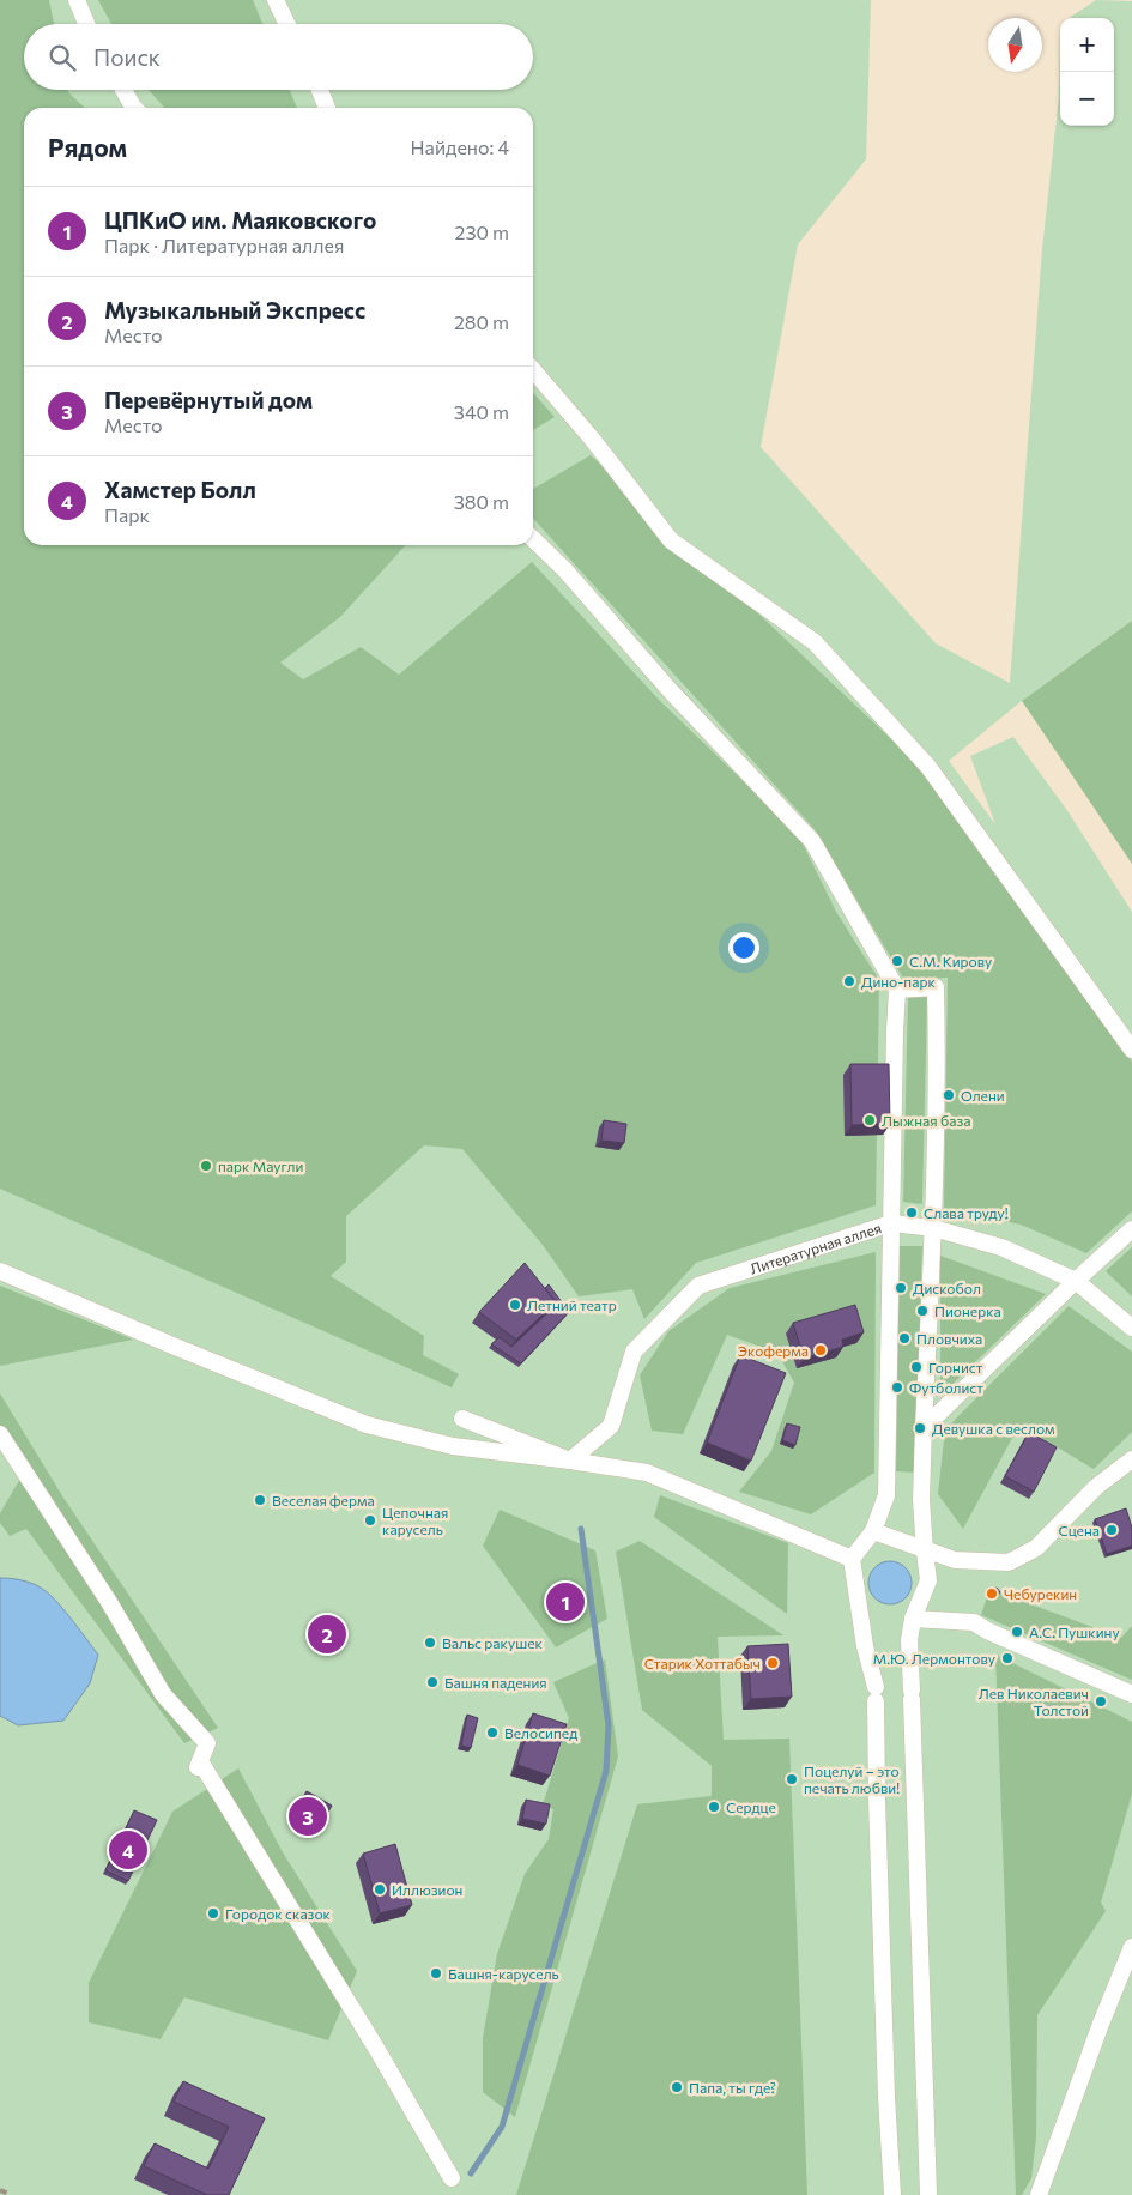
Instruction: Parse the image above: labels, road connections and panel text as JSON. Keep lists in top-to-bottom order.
{
  "streets": {
    "street": ["Литературная аллея"]
  },
  "places": [
    "С.М. Кирову",
    "Дино-парк",
    "Олени",
    "Лыжная база",
    "парк Маугли",
    "Слава труду!",
    "Дискобол",
    "Летний театр",
    "Пионерка",
    "Пловчиха",
    "Экоферма",
    "Горнист",
    "Футболист",
    "Девушка с веслом",
    "Веселая ферма",
    "Цепочная карусель",
    "Сцена",
    "Чебурекин",
    "А.С. Пушкину",
    "Вальс ракушек",
    "М.Ю. Лермонтову",
    "Старик Хоттабыч",
    "Башня падения",
    "Лев Николаевич Толстой",
    "Велосипед",
    "Поцелуй – это печать любви!",
    "Сердце",
    "Иллюзион",
    "Городок сказок",
    "Башня-карусель",
    "Папа, ты где?"
  ],
  "north": "bottom",
  "page": {
    "map_buttons": ["+", "−"],
    "search": "Поиск",
    "heading": ["Рядом", "Найдено: 4"],
    "list": [
      {
        "mark": "1",
        "name": "ЦПКиО им. Маяковского",
        "note": "Парк · Литературная аллея",
        "value": "230 m"
      },
      {
        "mark": "2",
        "name": "Музыкальный Экспресс",
        "note": "Место",
        "value": "280 m"
      },
      {
        "mark": "3",
        "name": "Перевёрнутый дом",
        "note": "Место",
        "value": "340 m"
      },
      {
        "mark": "4",
        "name": "Хамстер Болл",
        "note": "Парк",
        "value": "380 m"
      }
    ],
    "pins": [
      "1",
      "2",
      "3",
      "4"
    ]
  }
}
